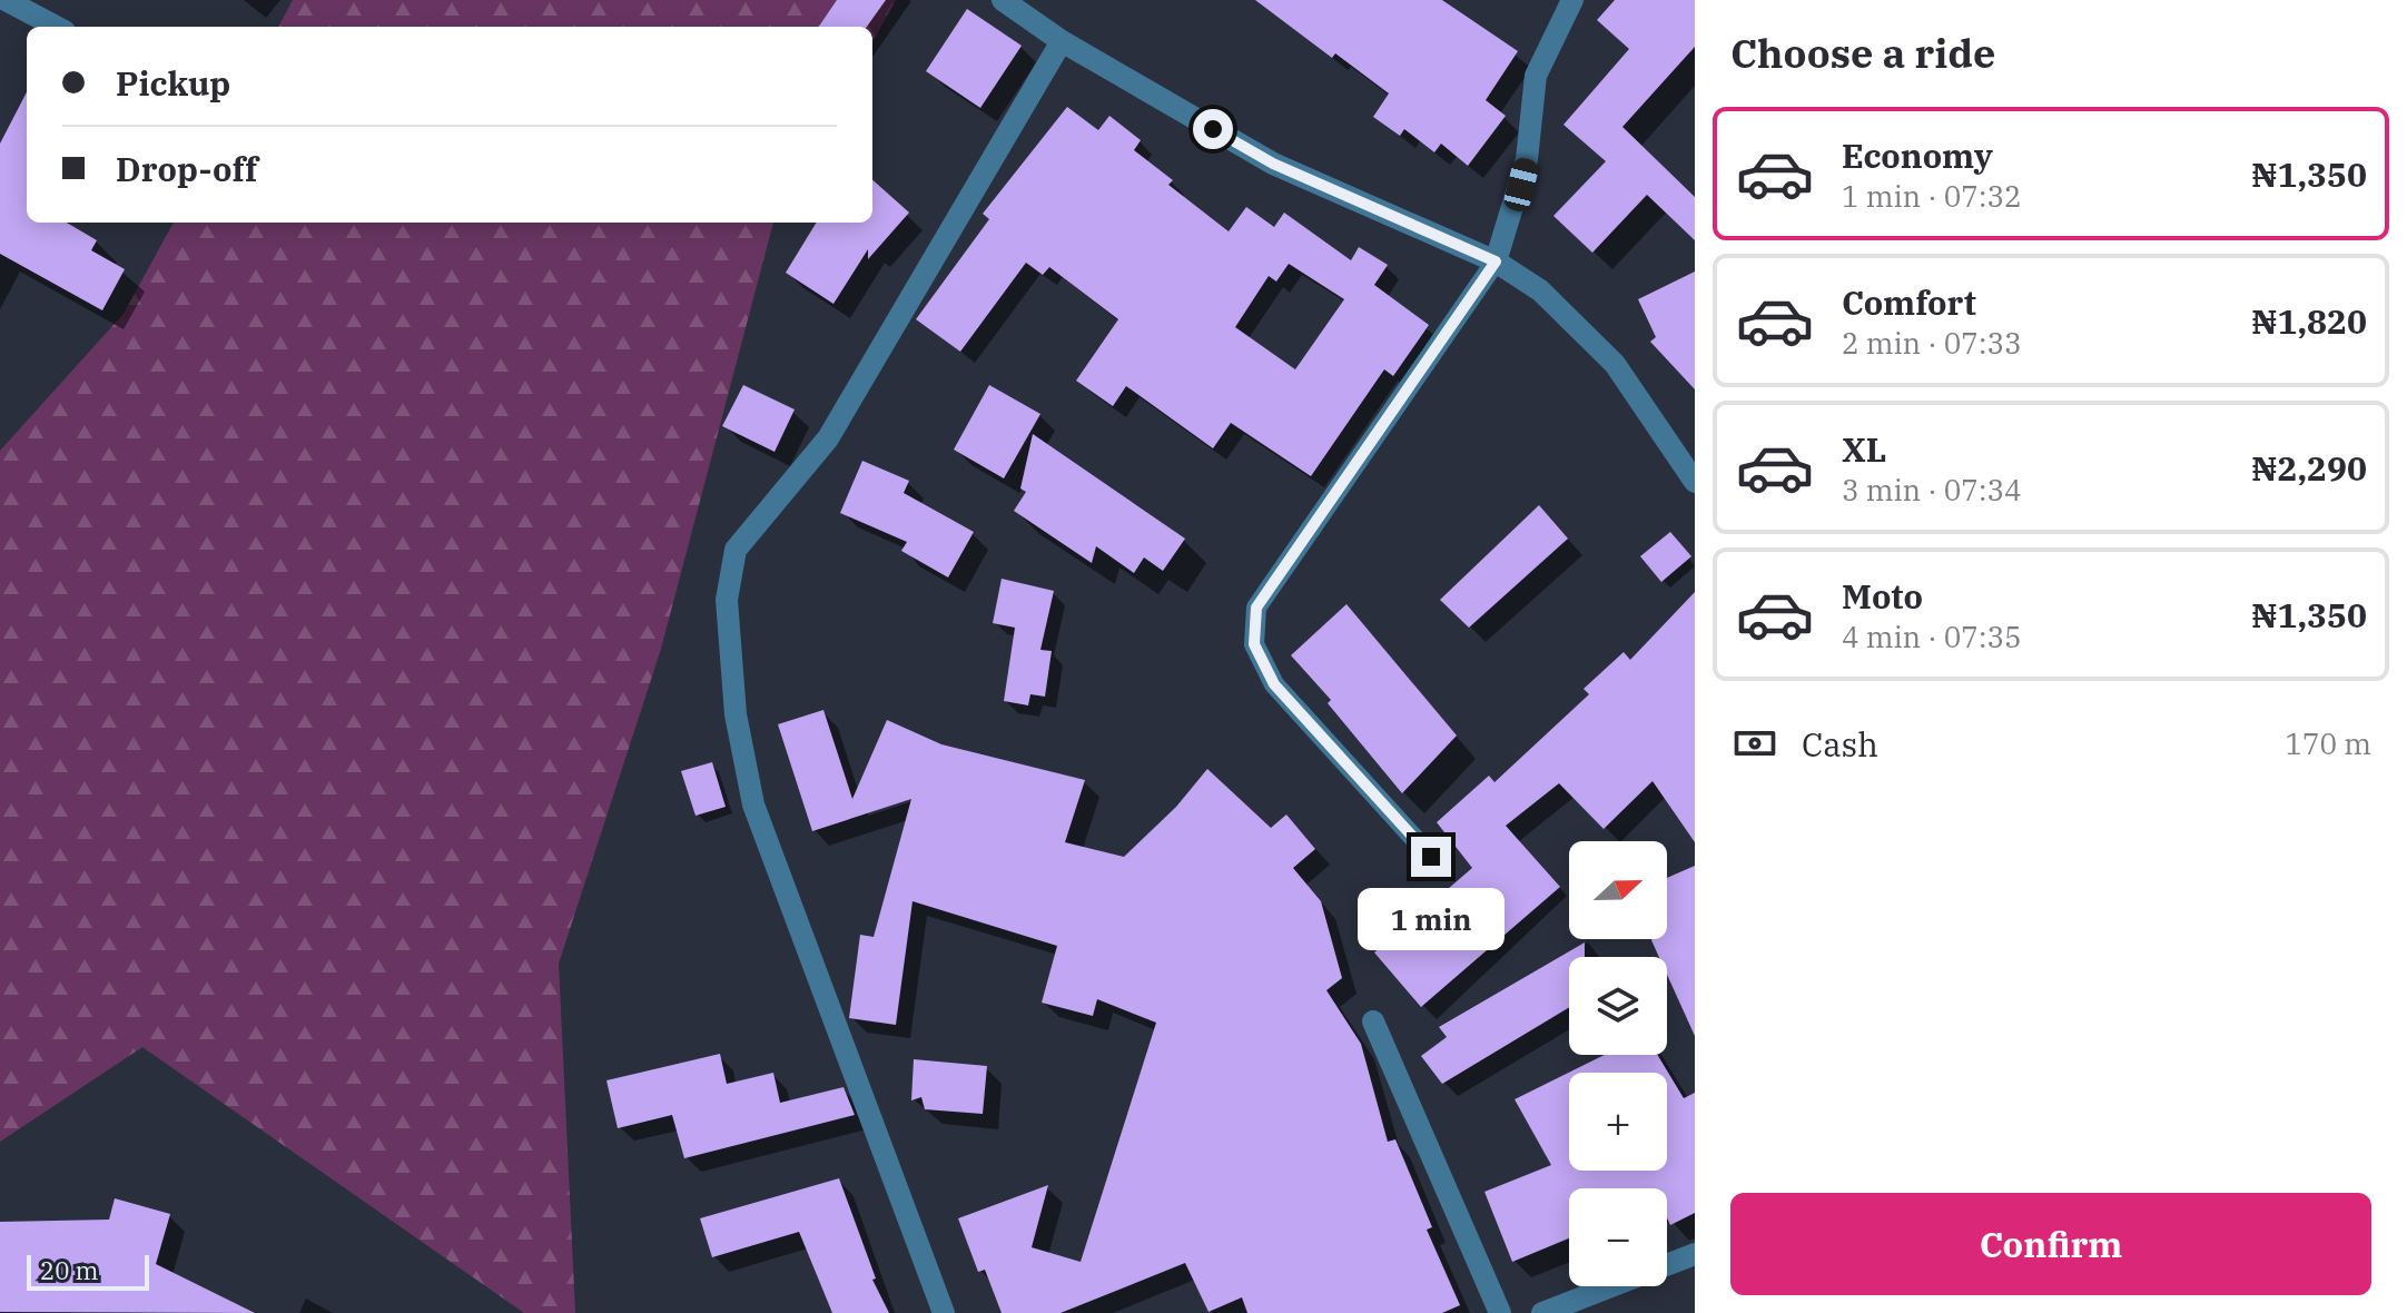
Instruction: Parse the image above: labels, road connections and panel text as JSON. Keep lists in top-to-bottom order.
{
  "scale_bar": "20 m",
  "north": "right",
  "page": {
    "heading": "Choose a ride",
    "banner": ["Pickup", "Drop-off"],
    "list": [
      {
        "name": "Economy",
        "note": "1 min · 07:32",
        "value": "₦1,350"
      },
      {
        "name": "Comfort",
        "note": "2 min · 07:33",
        "value": "₦1,820"
      },
      {
        "name": "XL",
        "note": "3 min · 07:34",
        "value": "₦2,290"
      },
      {
        "name": "Moto",
        "note": "4 min · 07:35",
        "value": "₦1,350"
      }
    ],
    "pay": ["Cash", "170 m"],
    "map_buttons": ["+", "−"],
    "bubble": "1 min",
    "buttons": "Confirm",
    "scale": "20 m"
  }
}
